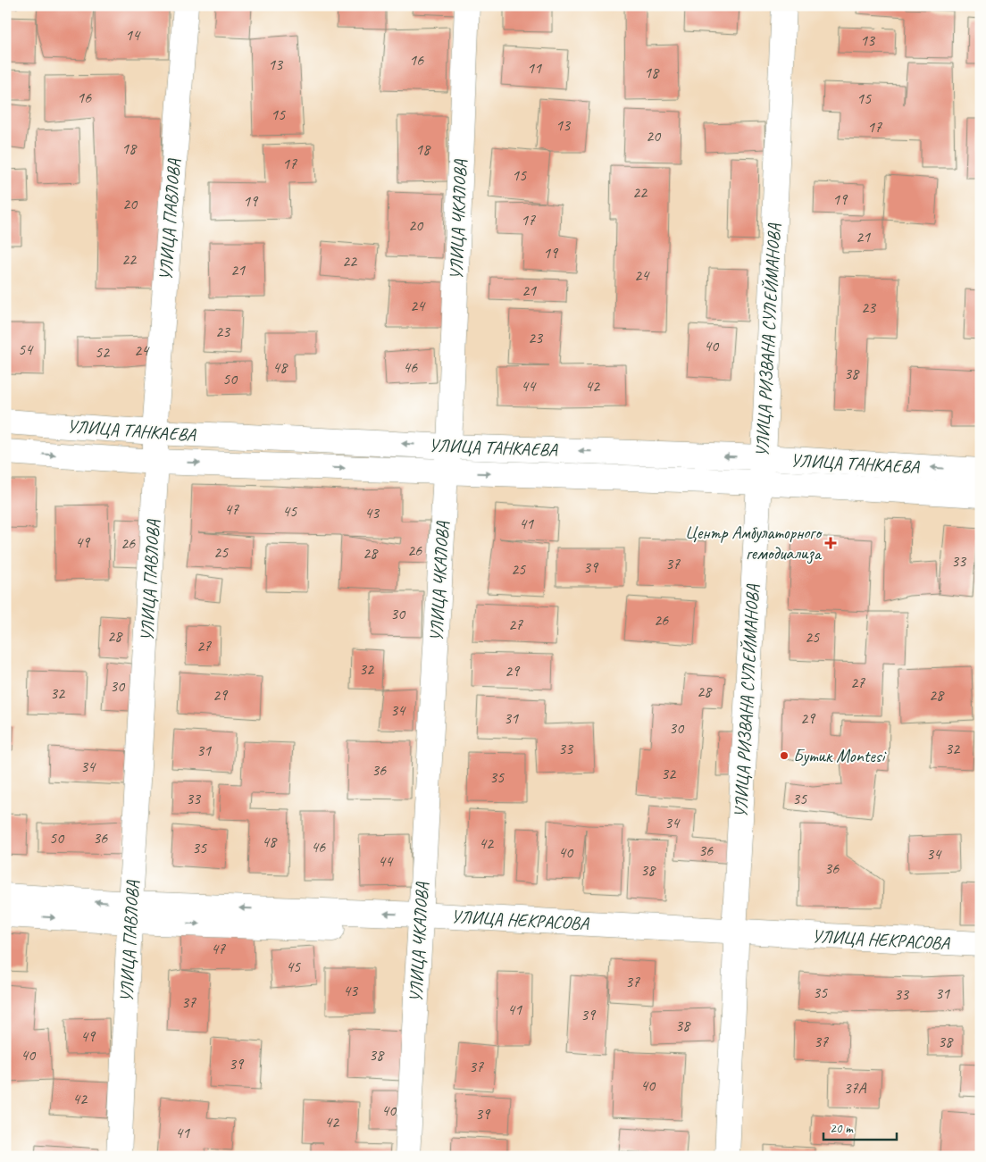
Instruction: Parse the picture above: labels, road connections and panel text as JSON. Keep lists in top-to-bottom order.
{
  "streets": {
    "street": [
      "УЛИЦА ПАВЛОВА",
      "УЛИЦА ЧКАЛОВА",
      "УЛИЦА РИЗВАНА СУЛЕЙМАНОВА",
      "УЛИЦА ТАНКАЕВА",
      "УЛИЦА НЕКРАСОВА"
    ]
  },
  "crossings": [
    ["УЛИЦА ПАВЛОВА", "УЛИЦА ТАНКАЕВА"],
    ["УЛИЦА ПАВЛОВА", "УЛИЦА НЕКРАСОВА"],
    ["УЛИЦА ЧКАЛОВА", "УЛИЦА ТАНКАЕВА"],
    ["УЛИЦА ЧКАЛОВА", "УЛИЦА НЕКРАСОВА"],
    ["УЛИЦА РИЗВАНА СУЛЕЙМАНОВА", "УЛИЦА ТАНКАЕВА"],
    ["УЛИЦА РИЗВАНА СУЛЕЙМАНОВА", "УЛИЦА НЕКРАСОВА"]
  ],
  "places": {
    "health": ["Центр Амбулаторного гемодиализа"],
    "other": ["Бутик Montesi"]
  },
  "house_numbers": [
    "14",
    "13",
    "16",
    "13",
    "11",
    "18",
    "16",
    "15",
    "15",
    "13",
    "17",
    "20",
    "18",
    "18",
    "17",
    "15",
    "22",
    "19",
    "19",
    "20",
    "17",
    "20",
    "21",
    "19",
    "22",
    "22",
    "21",
    "24",
    "21",
    "24",
    "23",
    "23",
    "23",
    "40",
    "54",
    "24",
    "52",
    "48",
    "46",
    "38",
    "50",
    "44",
    "42",
    "47",
    "45",
    "43",
    "41",
    "49",
    "26",
    "26",
    "25",
    "28",
    "33",
    "37",
    "39",
    "25",
    "30",
    "26",
    "27",
    "28",
    "25",
    "27",
    "32",
    "29",
    "27",
    "30",
    "28",
    "32",
    "29",
    "28",
    "34",
    "31",
    "29",
    "30",
    "33",
    "32",
    "31",
    "34",
    "36",
    "32",
    "35",
    "33",
    "35",
    "34",
    "50",
    "36",
    "48",
    "42",
    "46",
    "35",
    "36",
    "40",
    "34",
    "44",
    "36",
    "38",
    "47",
    "45",
    "37",
    "43",
    "35",
    "31",
    "33",
    "37",
    "41",
    "39",
    "38",
    "49",
    "37",
    "38",
    "40",
    "38",
    "39",
    "37",
    "40",
    "37А",
    "42",
    "40",
    "39",
    "42",
    "41"
  ],
  "scale_bar": "20 m"
}
